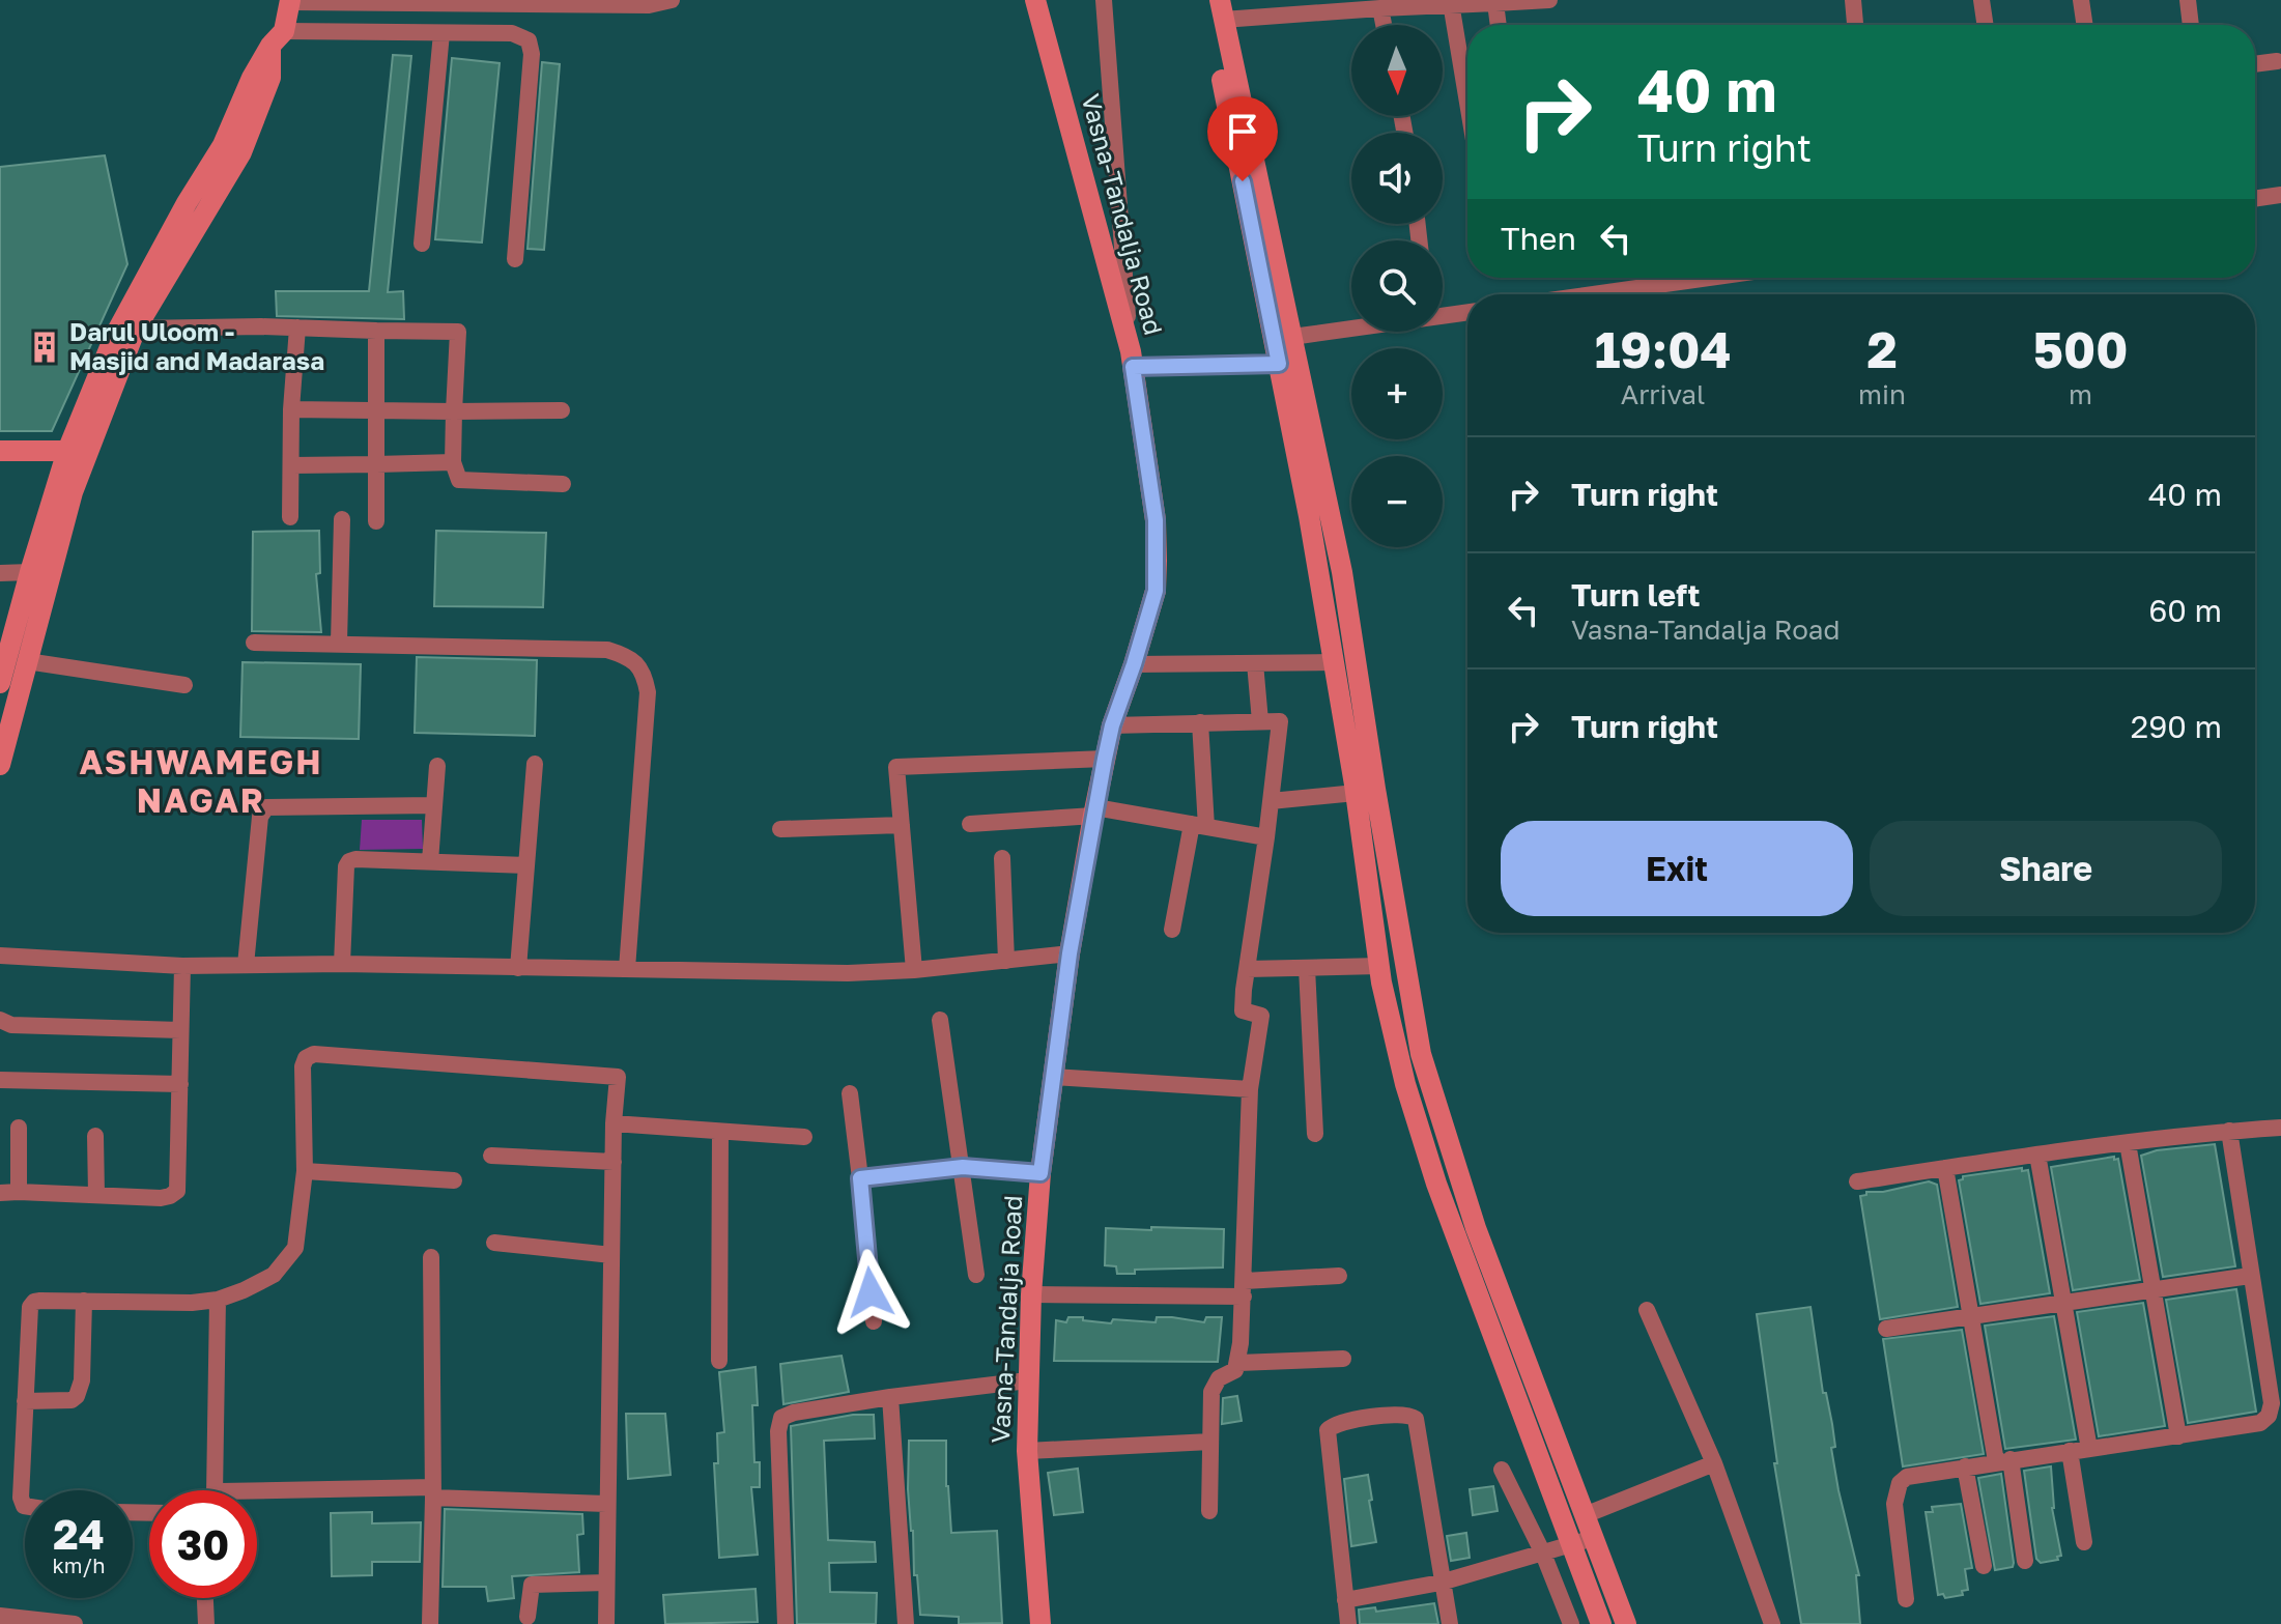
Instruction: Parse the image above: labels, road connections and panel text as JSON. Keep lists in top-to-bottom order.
{
  "streets": {
    "street": ["Vasna-Tandalja Road"]
  },
  "districts": ["ASHWAMEGH NAGAR"],
  "places": {
    "building": ["Darul Uloom - Masjid and Madarasa"]
  },
  "north": "bottom",
  "page": {
    "map_buttons": ["+", "−"],
    "turn": ["40 m", "Turn right"],
    "then": "Then",
    "eta": [
      "19:04",
      "Arrival",
      "2",
      "min",
      "500",
      "m"
    ],
    "list": [
      {
        "name": "Turn right",
        "value": "40 m"
      },
      {
        "name": "Turn left",
        "note": "Vasna-Tandalja Road",
        "value": "60 m"
      },
      {
        "name": "Turn right",
        "value": "290 m"
      }
    ],
    "buttons": ["Exit", "Share"],
    "speed": "24 km/h",
    "limit": "30"
  }
}
